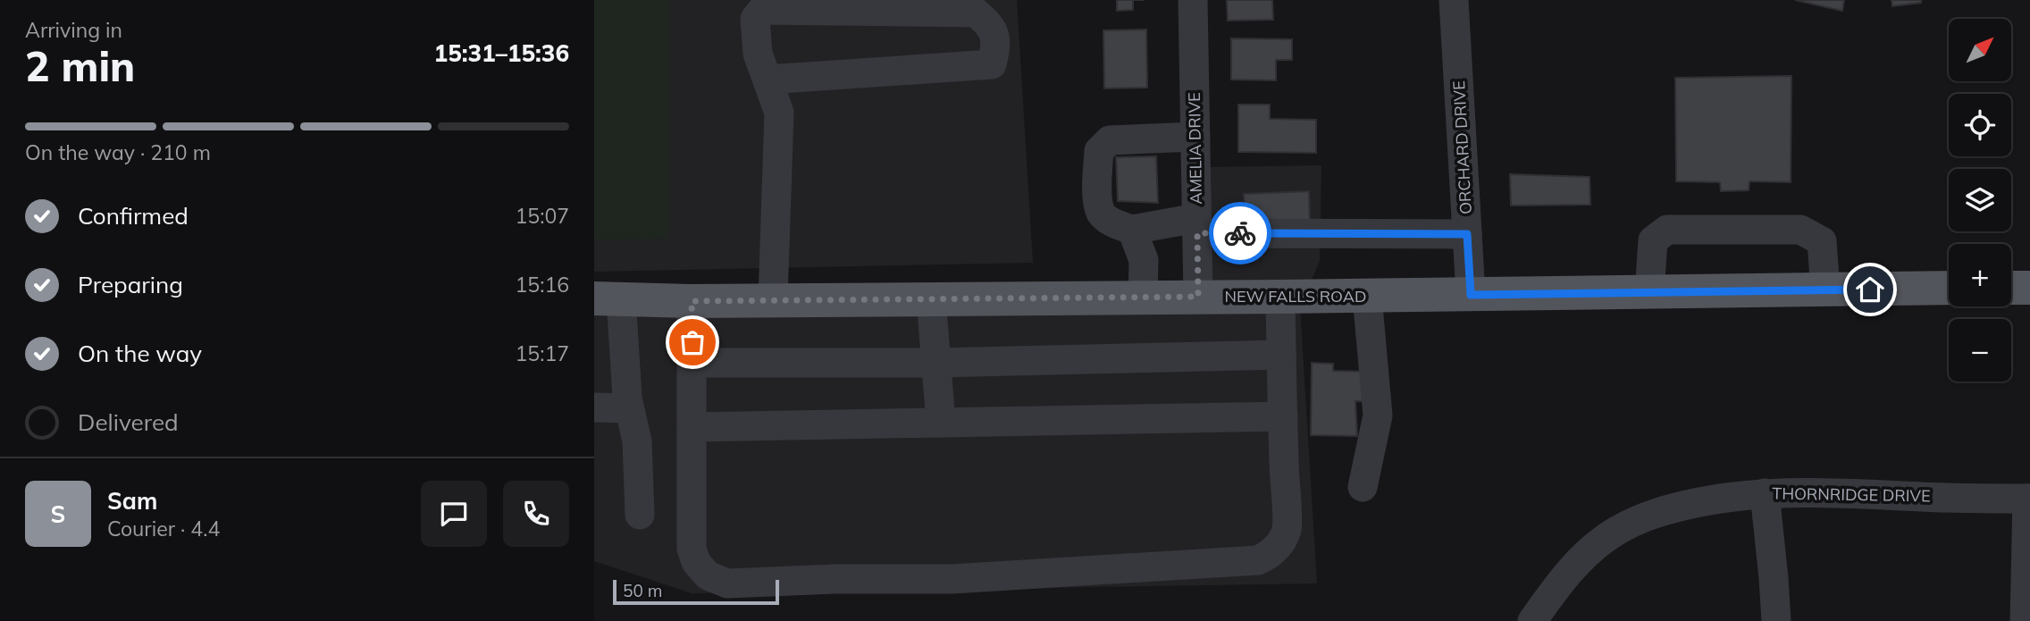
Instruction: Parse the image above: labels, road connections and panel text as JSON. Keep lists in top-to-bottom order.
{
  "streets": {
    "main road": ["NEW FALLS ROAD"],
    "street": ["ORCHARD DRIVE", "AMELIA DRIVE", "THORNRIDGE DRIVE"]
  },
  "crossings": [
    ["ORCHARD DRIVE", "NEW FALLS ROAD"],
    ["AMELIA DRIVE", "NEW FALLS ROAD"]
  ],
  "scale_bar": "50 m",
  "north": "top right",
  "page": {
    "heading": ["2 min", "Arriving in", "15:31–15:36"],
    "panel": ["Sam", "Courier · 4.4"],
    "map_buttons": ["+", "−"],
    "bar": "On the way · 210 m",
    "list": [
      ["Confirmed", "15:07"],
      ["Preparing", "15:16"],
      ["On the way", "15:17"],
      "Delivered"
    ],
    "round": "S",
    "scale": "50 m"
  }
}
